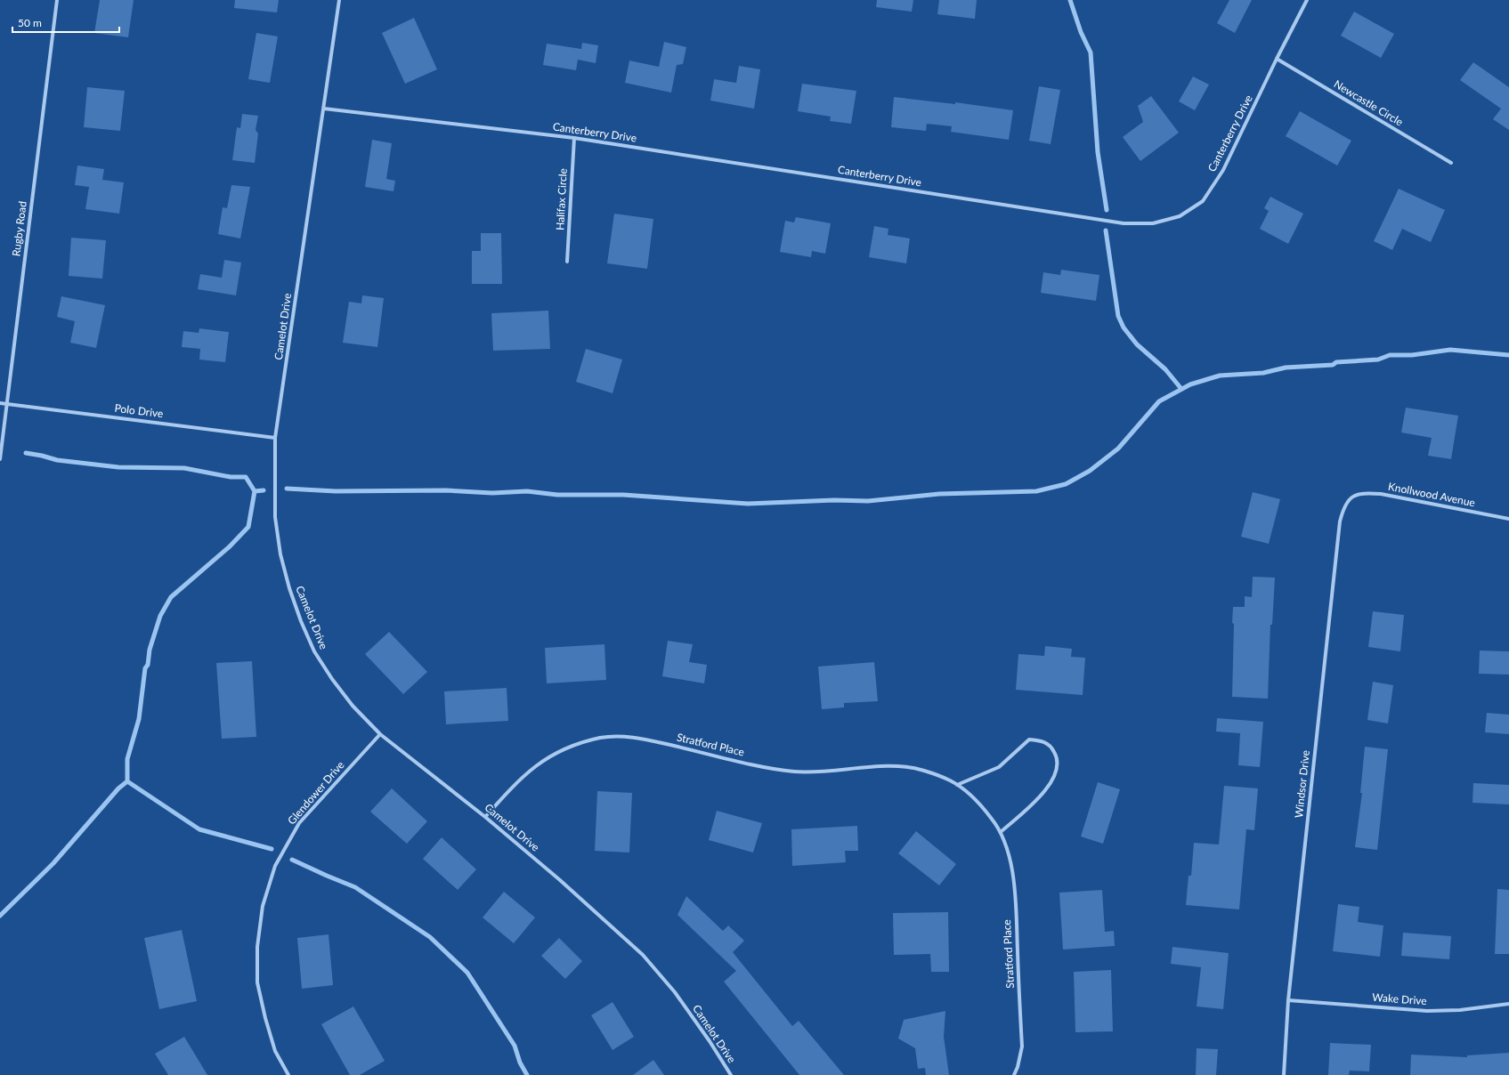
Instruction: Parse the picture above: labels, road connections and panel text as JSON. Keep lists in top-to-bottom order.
{
  "streets": {
    "street": [
      "Newcastle Circle",
      "Canterberry Drive",
      "Halifax Circle",
      "Rugby Road",
      "Camelot Drive",
      "Polo Drive",
      "Knollwood Avenue",
      "Stratford Place",
      "Windsor Drive",
      "Glendower Drive",
      "Wake Drive"
    ]
  },
  "crossings": [
    ["Newcastle Circle", "Canterberry Drive"],
    ["Canterberry Drive", "Halifax Circle"],
    ["Canterberry Drive", "Camelot Drive"],
    ["Rugby Road", "Polo Drive"],
    ["Camelot Drive", "Polo Drive"],
    ["Camelot Drive", "Stratford Place"],
    ["Camelot Drive", "Glendower Drive"],
    ["Knollwood Avenue", "Windsor Drive"],
    ["Windsor Drive", "Wake Drive"]
  ],
  "scale_bar": "50 m"
}
